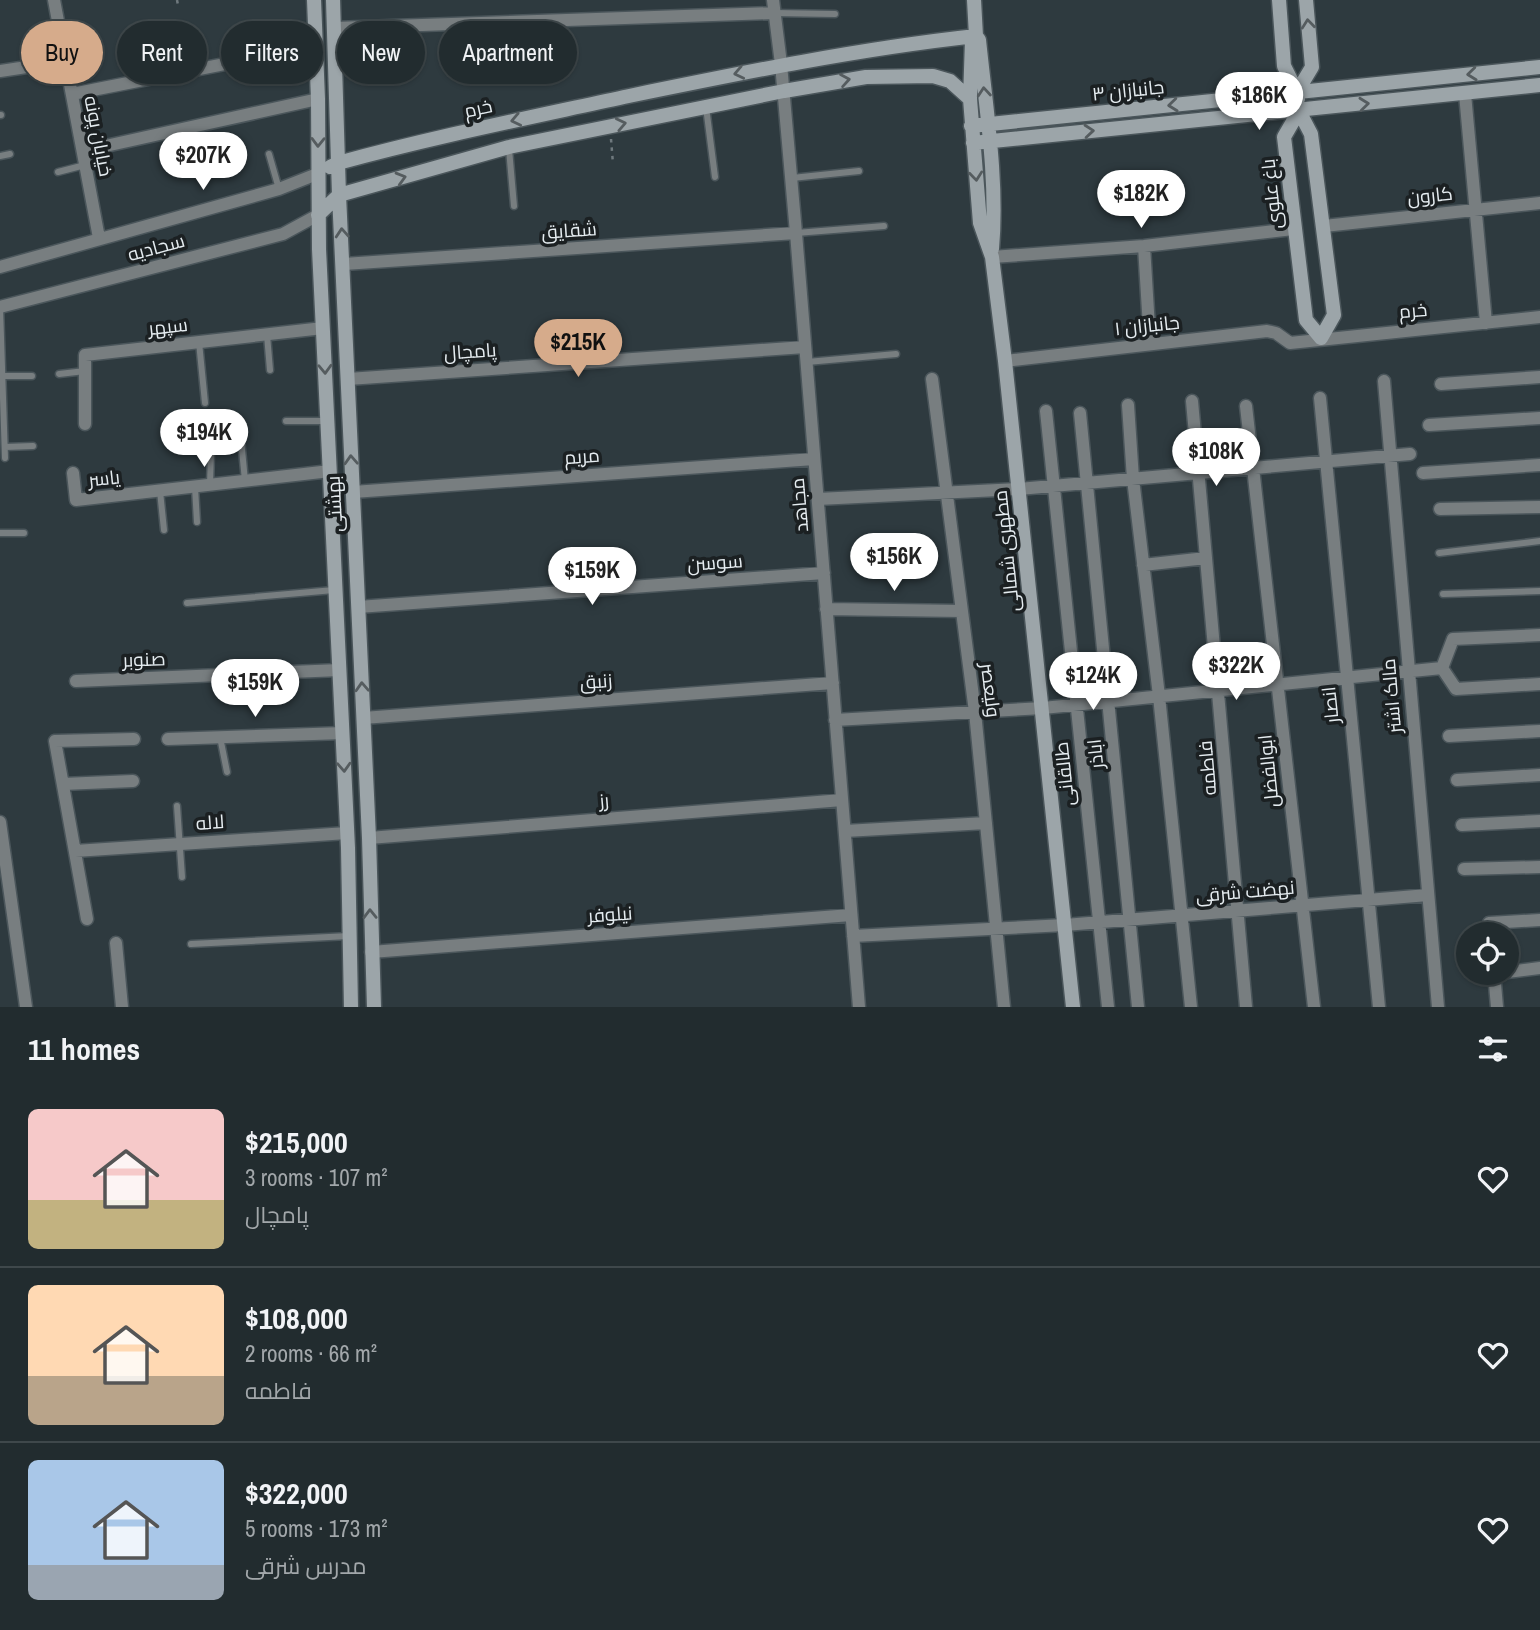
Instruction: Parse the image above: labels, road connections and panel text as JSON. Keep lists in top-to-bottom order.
{
  "streets": {
    "street": [
      "جانبازان ۳",
      "خرم",
      "خیابان پونه",
      "باغ علوی",
      "کارون",
      "شقایق",
      "سجادیه",
      "جانبازان ۱",
      "سپهر",
      "پامچال",
      "مریم",
      "یاسر",
      "بهشتی",
      "مجاهد",
      "مطهری شمالی",
      "سوسن",
      "صنوبر",
      "زنبق",
      "ولیعصر",
      "مالک اشتر",
      "انصار",
      "اباذر",
      "فاطمه",
      "ابوالفضل",
      "طالقانی",
      "رز",
      "لاله",
      "نهضت شرقی",
      "نیلوفر"
    ]
  },
  "crossings": [
    ["جانبازان ۳", "باغ علوی"],
    ["جانبازان ۳", "مطهری شمالی"],
    ["خرم", "خیابان پونه"],
    ["خرم", "باغ علوی"],
    ["خرم", "جانبازان ۱"],
    ["خرم", "بهشتی"],
    ["خرم", "مجاهد"],
    ["خرم", "مطهری شمالی"],
    ["شقایق", "بهشتی"],
    ["شقایق", "مجاهد"],
    ["سجادیه", "بهشتی"],
    ["جانبازان ۱", "مطهری شمالی"],
    ["سپهر", "بهشتی"],
    ["پامچال", "بهشتی"],
    ["پامچال", "مجاهد"],
    ["مریم", "بهشتی"],
    ["مریم", "مجاهد"],
    ["یاسر", "بهشتی"],
    ["بهشتی", "سوسن"],
    ["بهشتی", "صنوبر"],
    ["بهشتی", "زنبق"],
    ["بهشتی", "رز"],
    ["بهشتی", "لاله"],
    ["بهشتی", "نیلوفر"],
    ["مجاهد", "سوسن"],
    ["مجاهد", "زنبق"],
    ["مجاهد", "رز"],
    ["مجاهد", "نهضت شرقی"],
    ["مجاهد", "نیلوفر"],
    ["مطهری شمالی", "نهضت شرقی"],
    ["ولیعصر", "نهضت شرقی"],
    ["مالک اشتر", "نهضت شرقی"],
    ["انصار", "نهضت شرقی"],
    ["اباذر", "نهضت شرقی"],
    ["فاطمه", "نهضت شرقی"],
    ["ابوالفضل", "نهضت شرقی"],
    ["طالقانی", "نهضت شرقی"]
  ],
  "page": {
    "chip": [
      "Buy",
      "Rent",
      "Filters",
      "New",
      "Apartment"
    ],
    "price": [
      "$186K",
      "$207K",
      "$182K",
      "$215K",
      "$194K",
      "$108K",
      "$156K",
      "$159K",
      "$322K",
      "$124K",
      "$159K"
    ],
    "heading": "11 homes",
    "list": [
      {
        "name": "$215,000",
        "note": "3 rooms · 107 m² · پامچال"
      },
      {
        "name": "$108,000",
        "note": "2 rooms · 66 m² · فاطمه"
      },
      {
        "name": "$322,000",
        "note": "5 rooms · 173 m² · مدرس شرقی"
      }
    ]
  }
}
